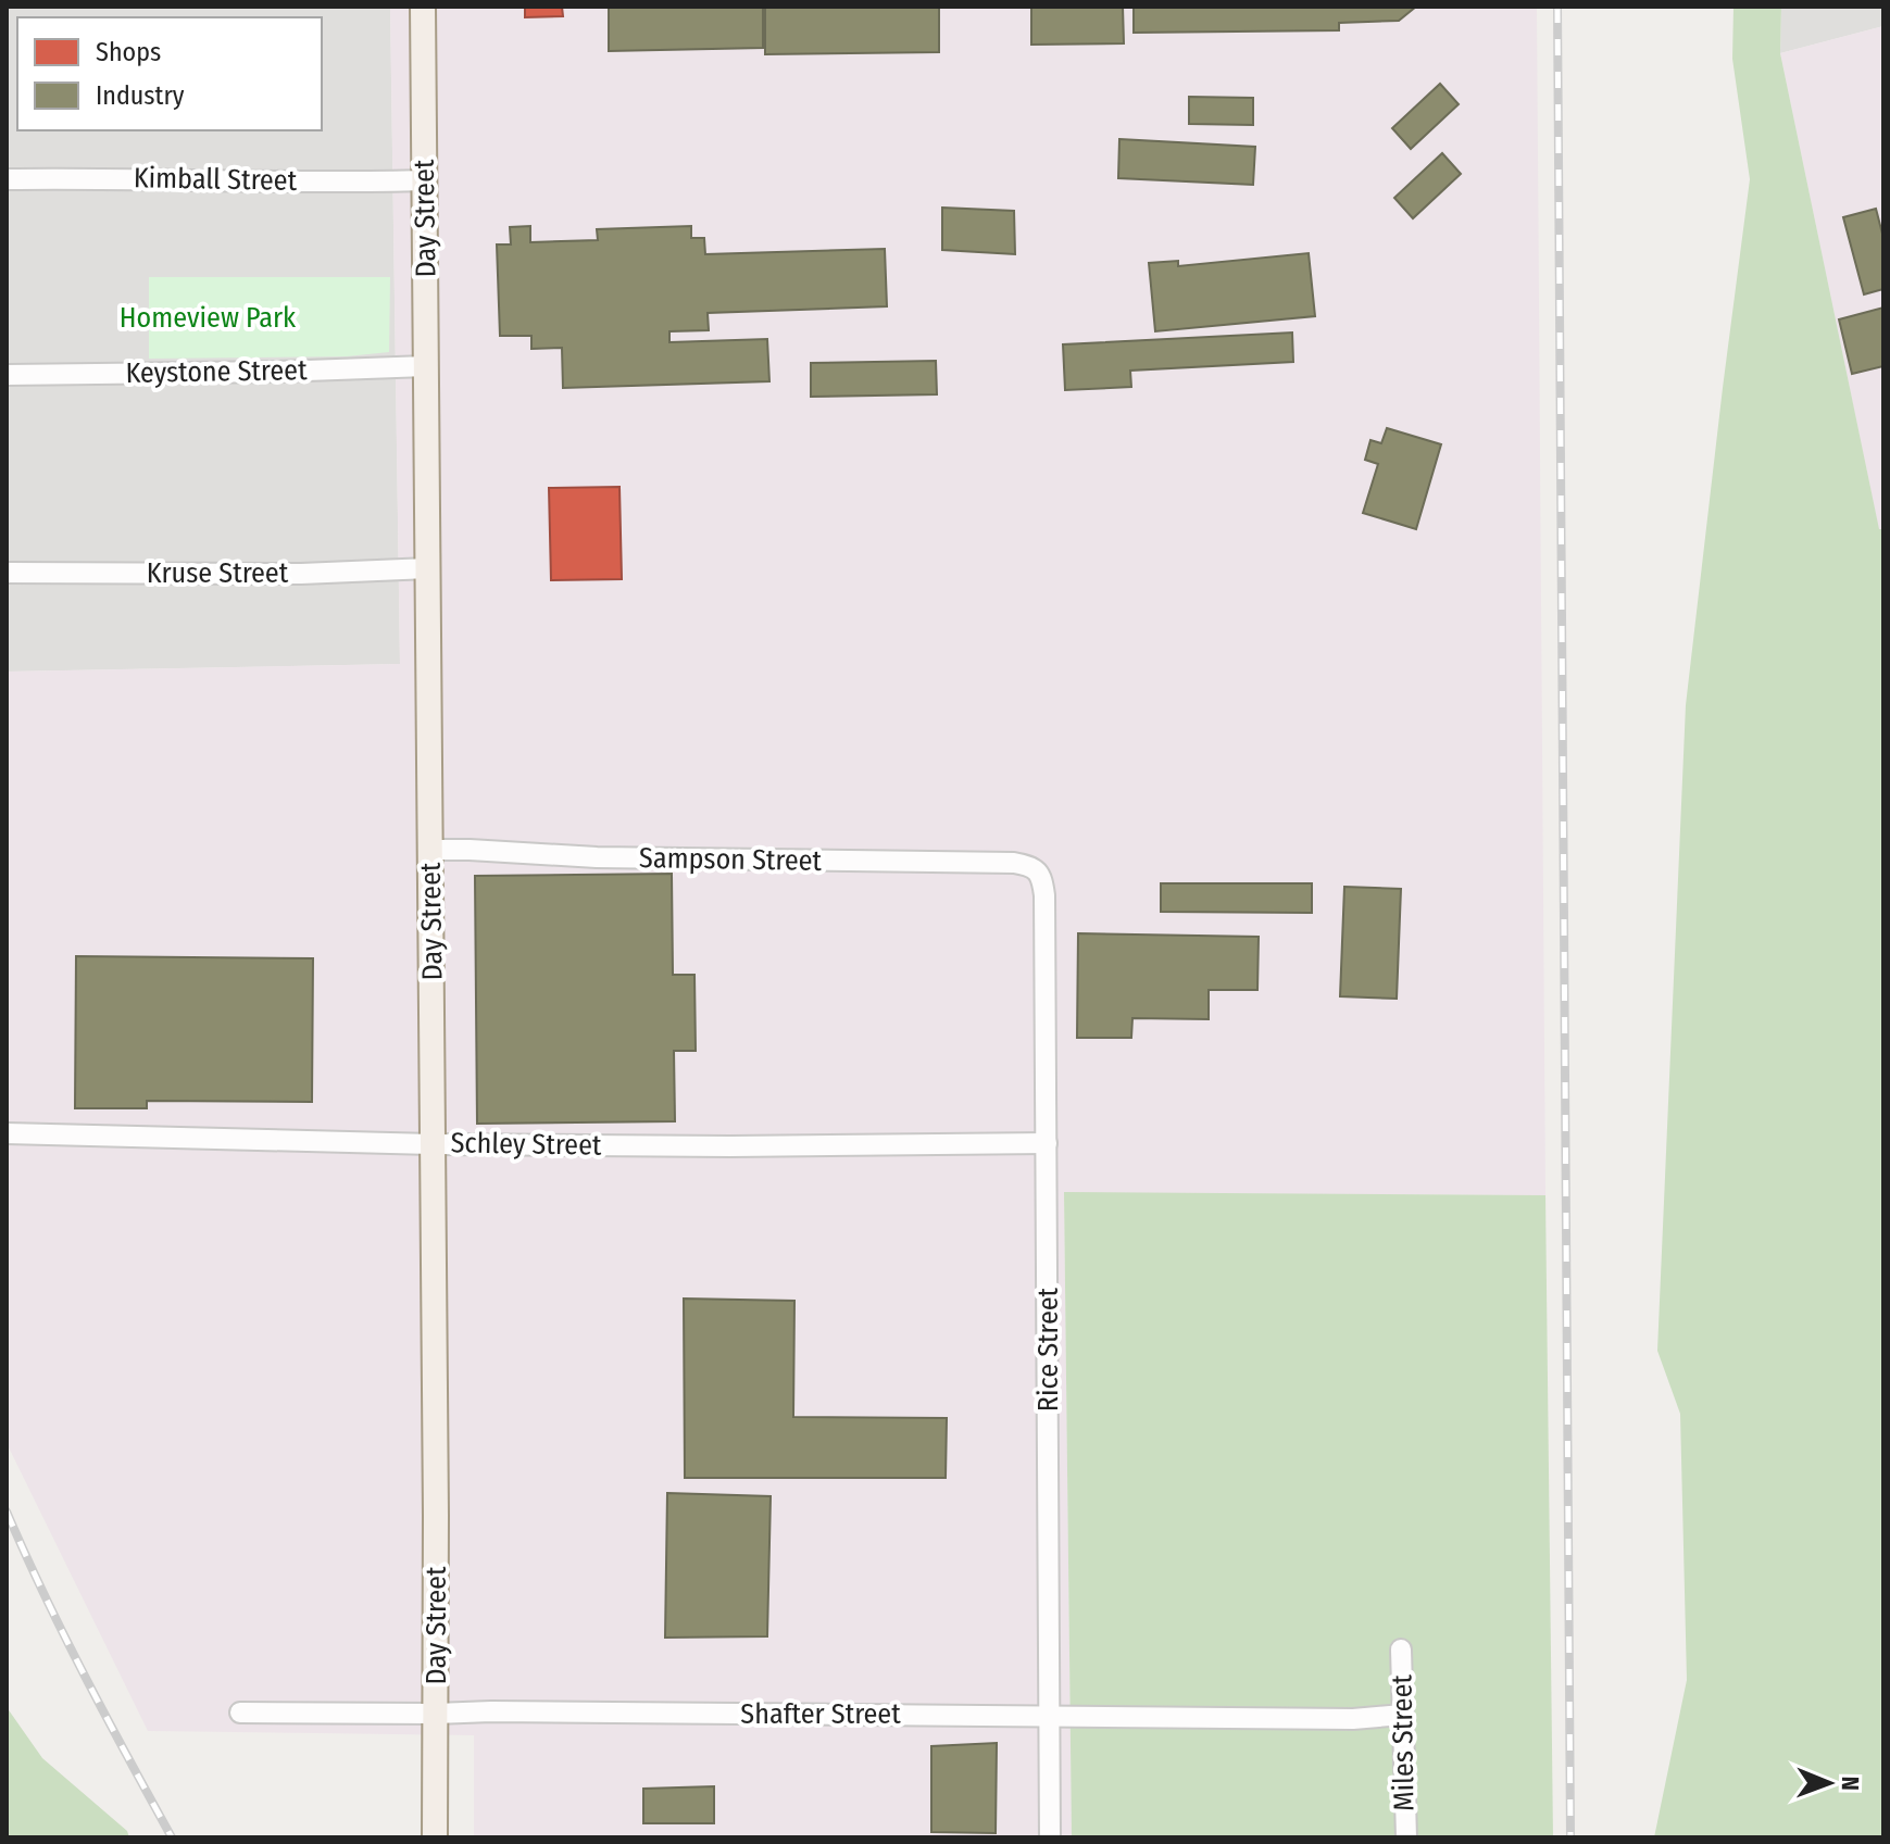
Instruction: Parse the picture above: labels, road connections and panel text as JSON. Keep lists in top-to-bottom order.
{
  "streets": {
    "main road": ["Day Street"],
    "street": [
      "Kimball Street",
      "Keystone Street",
      "Kruse Street",
      "Sampson Street",
      "Schley Street",
      "Rice Street",
      "Shafter Street",
      "Miles Street"
    ]
  },
  "crossings": [
    ["Kimball Street", "Day Street"],
    ["Day Street", "Keystone Street"],
    ["Day Street", "Kruse Street"],
    ["Day Street", "Sampson Street"],
    ["Day Street", "Schley Street"],
    ["Day Street", "Shafter Street"],
    ["Sampson Street", "Rice Street"],
    ["Schley Street", "Rice Street"],
    ["Rice Street", "Shafter Street"],
    ["Shafter Street", "Miles Street"]
  ],
  "parks": ["Homeview Park"],
  "legend": ["Shops", "Industry"],
  "north": "right"
}
